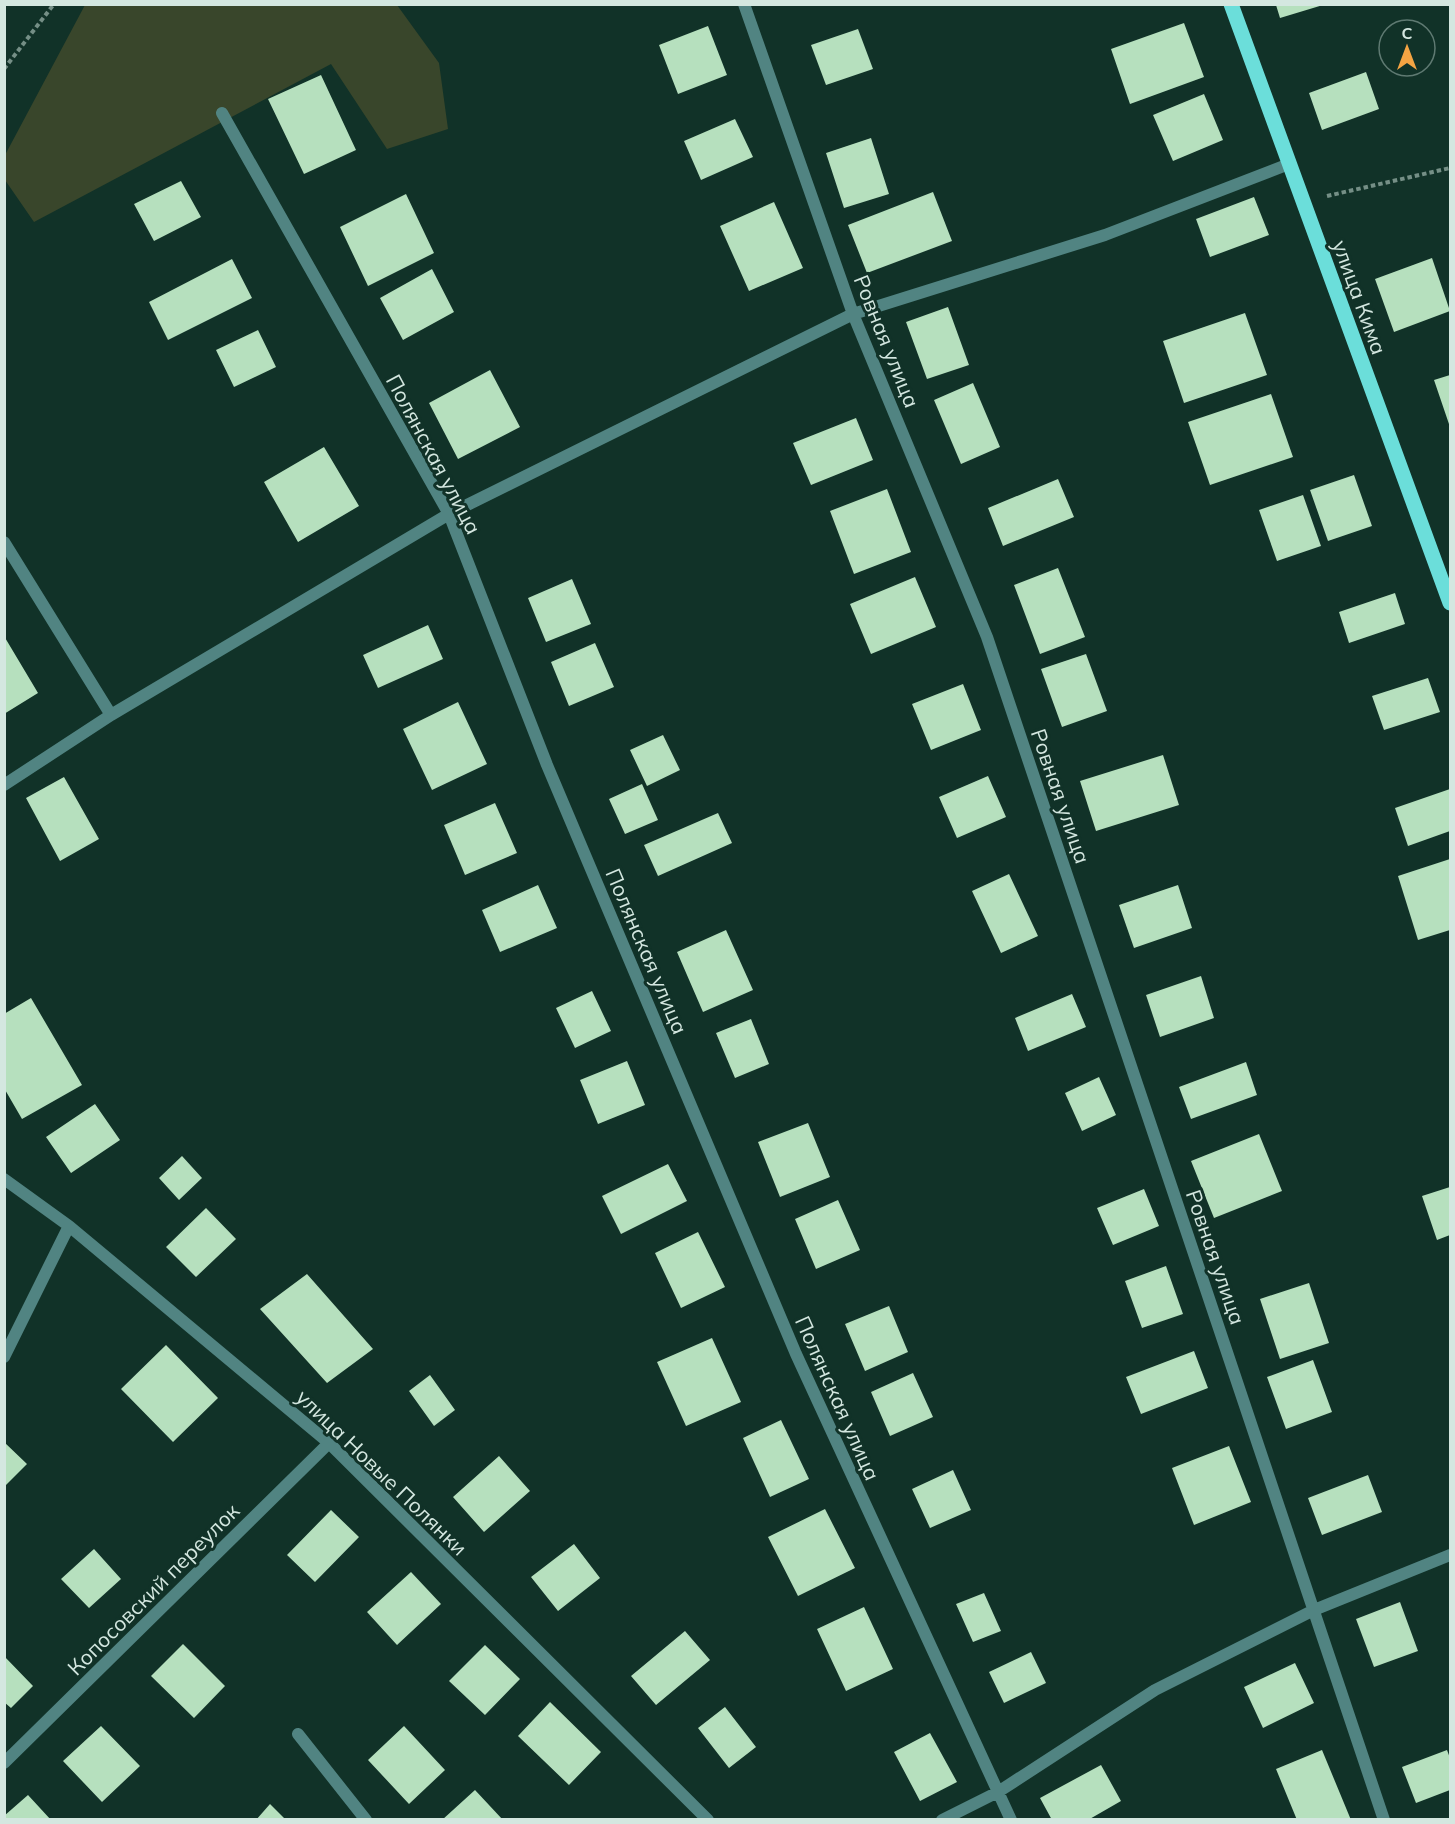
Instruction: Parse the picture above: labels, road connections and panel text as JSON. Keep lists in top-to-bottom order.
{
  "streets": {
    "main road": ["улица Кима"],
    "street": [
      "Ровная улица",
      "Полянская улица",
      "улица Новые Полянки",
      "Копосовский переулок"
    ]
  },
  "crossings": [
    ["улица Новые Полянки", "Копосовский переулок"]
  ],
  "north": "top"
}
